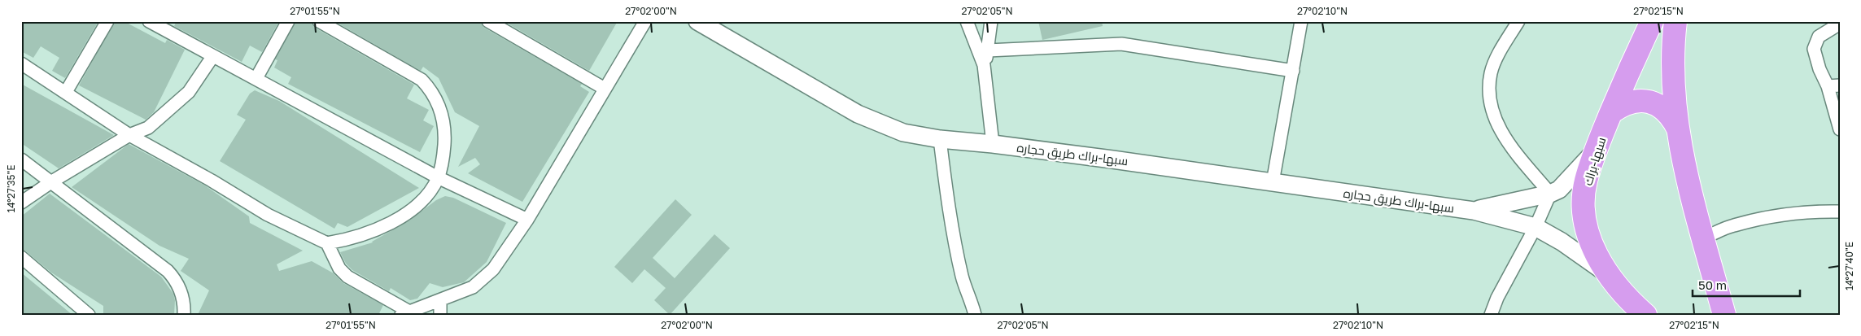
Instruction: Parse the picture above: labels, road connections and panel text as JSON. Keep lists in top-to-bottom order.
{
  "streets": {
    "highway": ["سبها-براك"],
    "main road": ["سبها-براك طريق حجاره"]
  },
  "crossings": [
    ["سبها-براك طريق حجاره", "سبها-براك"]
  ],
  "scale_bar": "50 m",
  "coordinates": [
    "27°01'55\"N",
    "27°02'00\"N",
    "27°02'05\"N",
    "27°02'10\"N",
    "27°02'15\"N",
    "14°27'35\"E",
    "14°27'40\"E"
  ]
}
